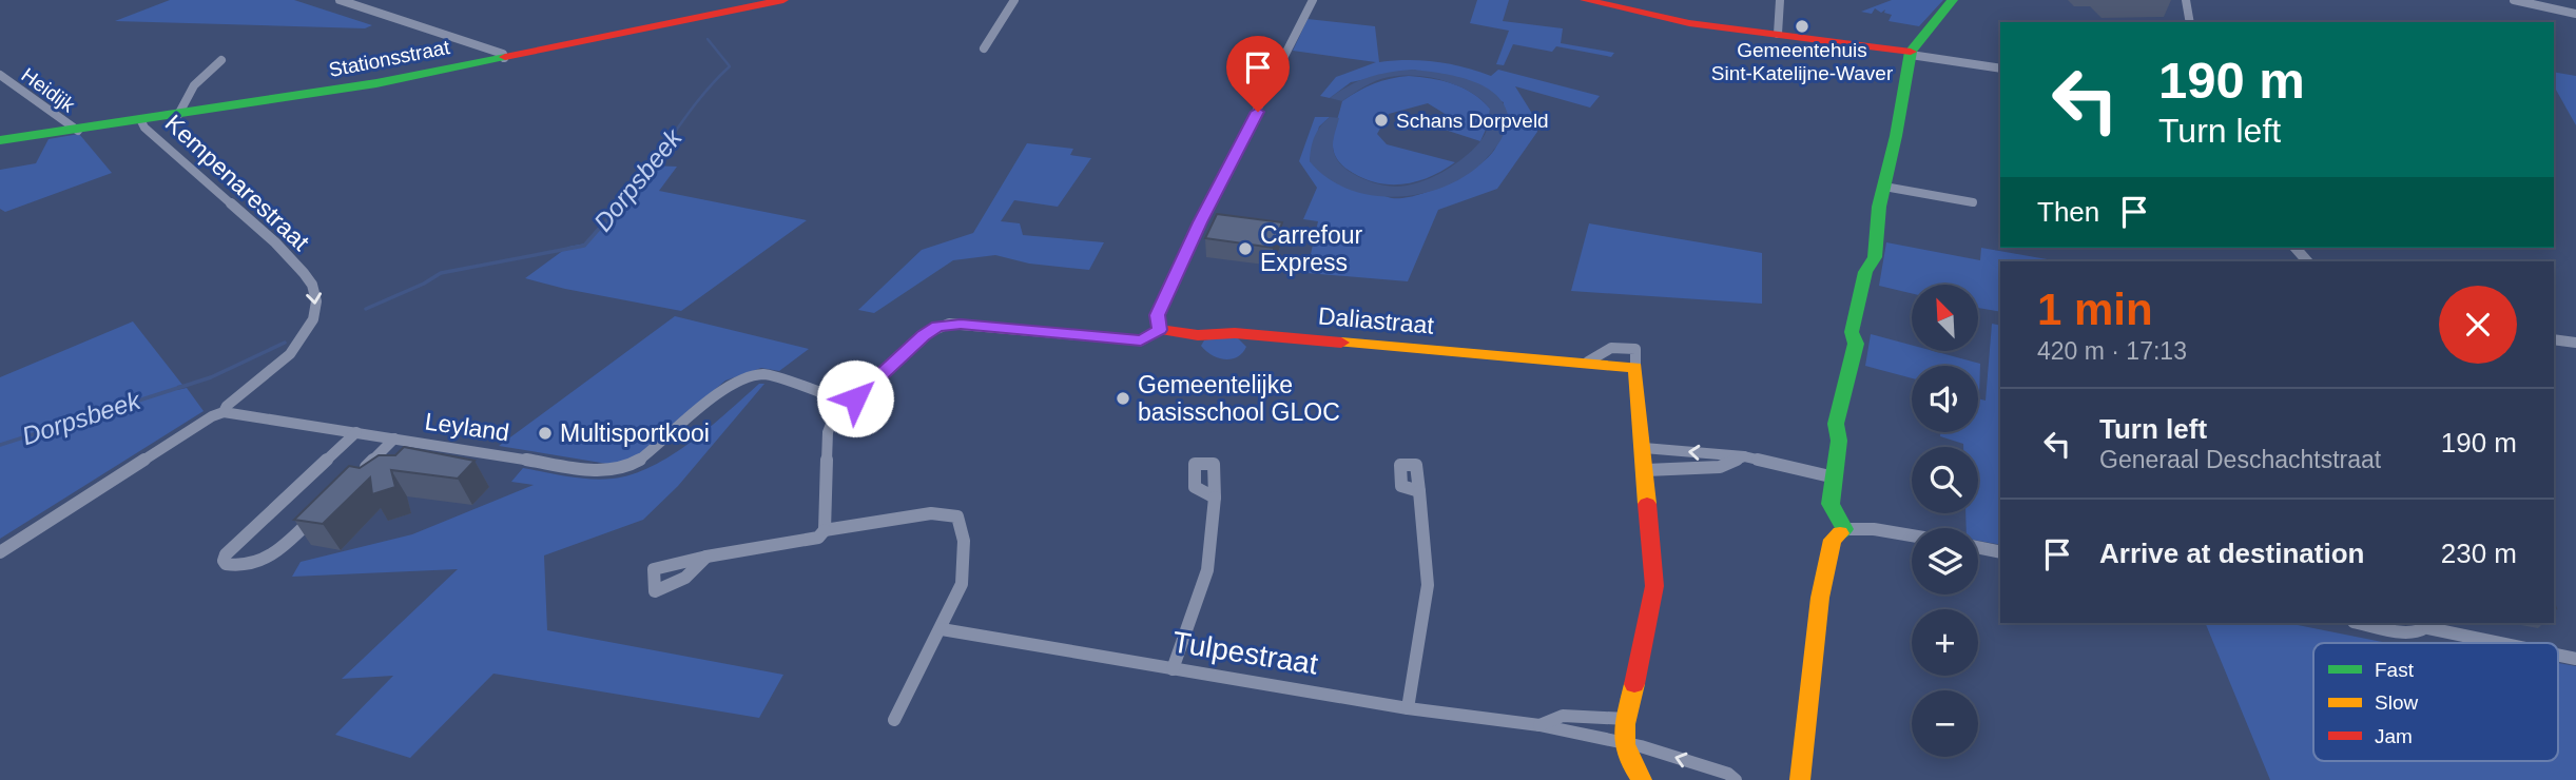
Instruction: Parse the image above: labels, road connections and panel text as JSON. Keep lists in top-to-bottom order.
{
  "streets": {
    "street": [
      "Stationsstraat",
      "Heidijk",
      "Kempenarestraat",
      "Daliastraat",
      "Leyland",
      "Tulpestraat"
    ]
  },
  "crossings": [
    ["Stationsstraat", "Heidijk"],
    ["Stationsstraat", "Kempenarestraat"],
    ["Kempenarestraat", "Leyland"]
  ],
  "water": ["Dorpsbeek"],
  "places": [
    "Gemeentehuis Sint-Katelijne-Waver",
    "Schans Dorpveld",
    "Carrefour Express",
    "Gemeentelijke basisschool GLOC",
    "Multisportkooi"
  ],
  "legend": ["Fast", "Slow", "Jam"],
  "north": "top left",
  "page": {
    "turn": ["190 m", "Turn left"],
    "then": "Then",
    "heading": ["1 min", "420 m · 17:13"],
    "map_buttons": ["+", "−"],
    "list": [
      {
        "name": "Turn left",
        "note": "Generaal Deschachtstraat",
        "value": "190 m"
      },
      {
        "name": "Arrive at destination",
        "value": "230 m"
      }
    ]
  }
}
